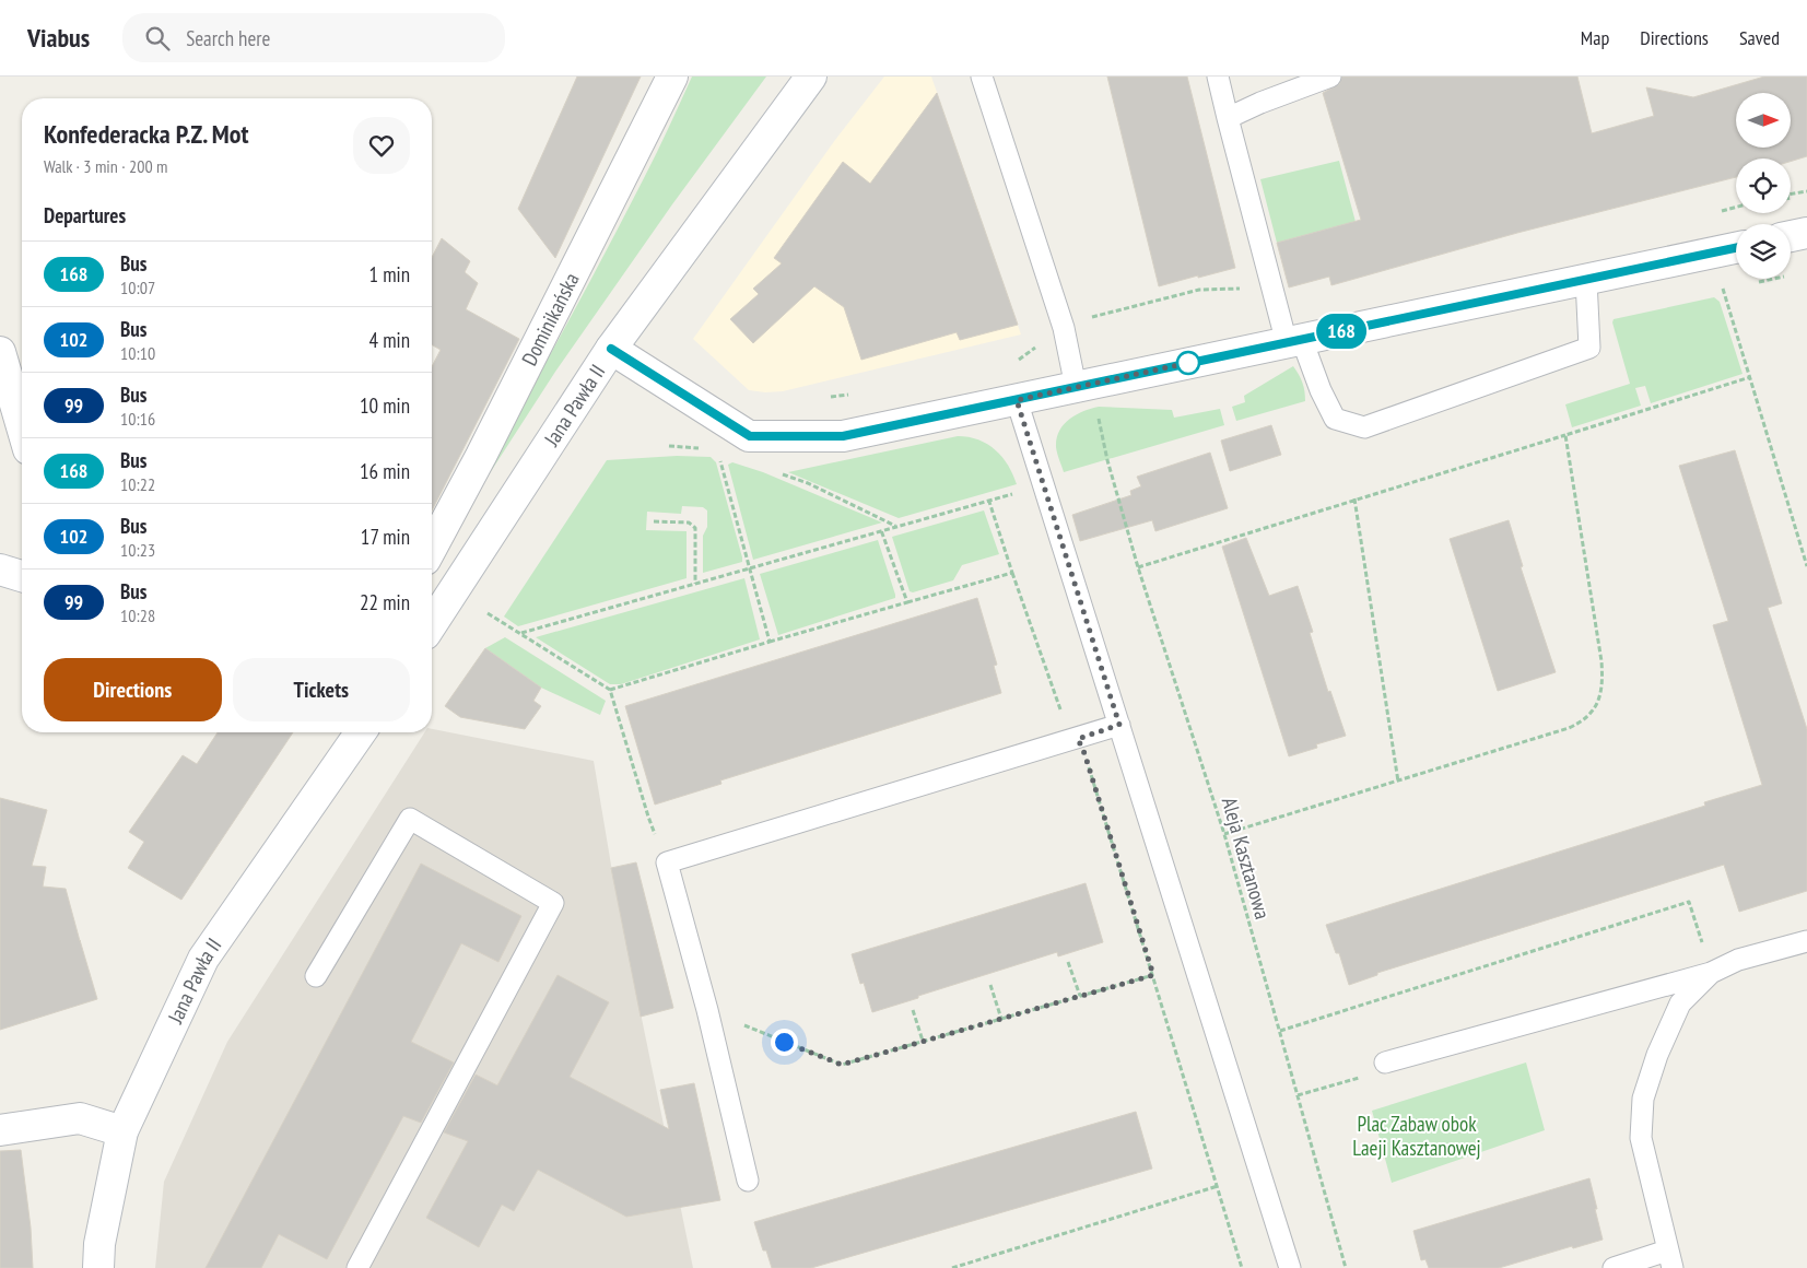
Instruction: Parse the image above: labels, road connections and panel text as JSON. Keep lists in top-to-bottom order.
{
  "streets": {
    "street": ["Dominikańska", "Jana Pawła II"],
    "path": ["Aleja Kasztanowa"]
  },
  "parks": ["Plac Zabaw obok Laeji Kasztanowej"],
  "lines": ["bus line 168"],
  "north": "right",
  "page": {
    "header": "Viabus",
    "search": "Search here",
    "nav": ["Map", "Directions", "Saved"],
    "on_map": "168",
    "heading": [
      ["Konfederacka P.Z. Mot", "Walk · 3 min · 200 m"],
      "Departures"
    ],
    "list": [
      {
        "mark": "168",
        "name": "Bus",
        "note": "10:07",
        "value": "1 min"
      },
      {
        "mark": "102",
        "name": "Bus",
        "note": "10:10",
        "value": "4 min"
      },
      {
        "mark": "99",
        "name": "Bus",
        "note": "10:16",
        "value": "10 min"
      },
      {
        "mark": "168",
        "name": "Bus",
        "note": "10:22",
        "value": "16 min"
      },
      {
        "mark": "102",
        "name": "Bus",
        "note": "10:23",
        "value": "17 min"
      },
      {
        "mark": "99",
        "name": "Bus",
        "note": "10:28",
        "value": "22 min"
      }
    ],
    "buttons": ["Directions", "Tickets"]
  }
}
